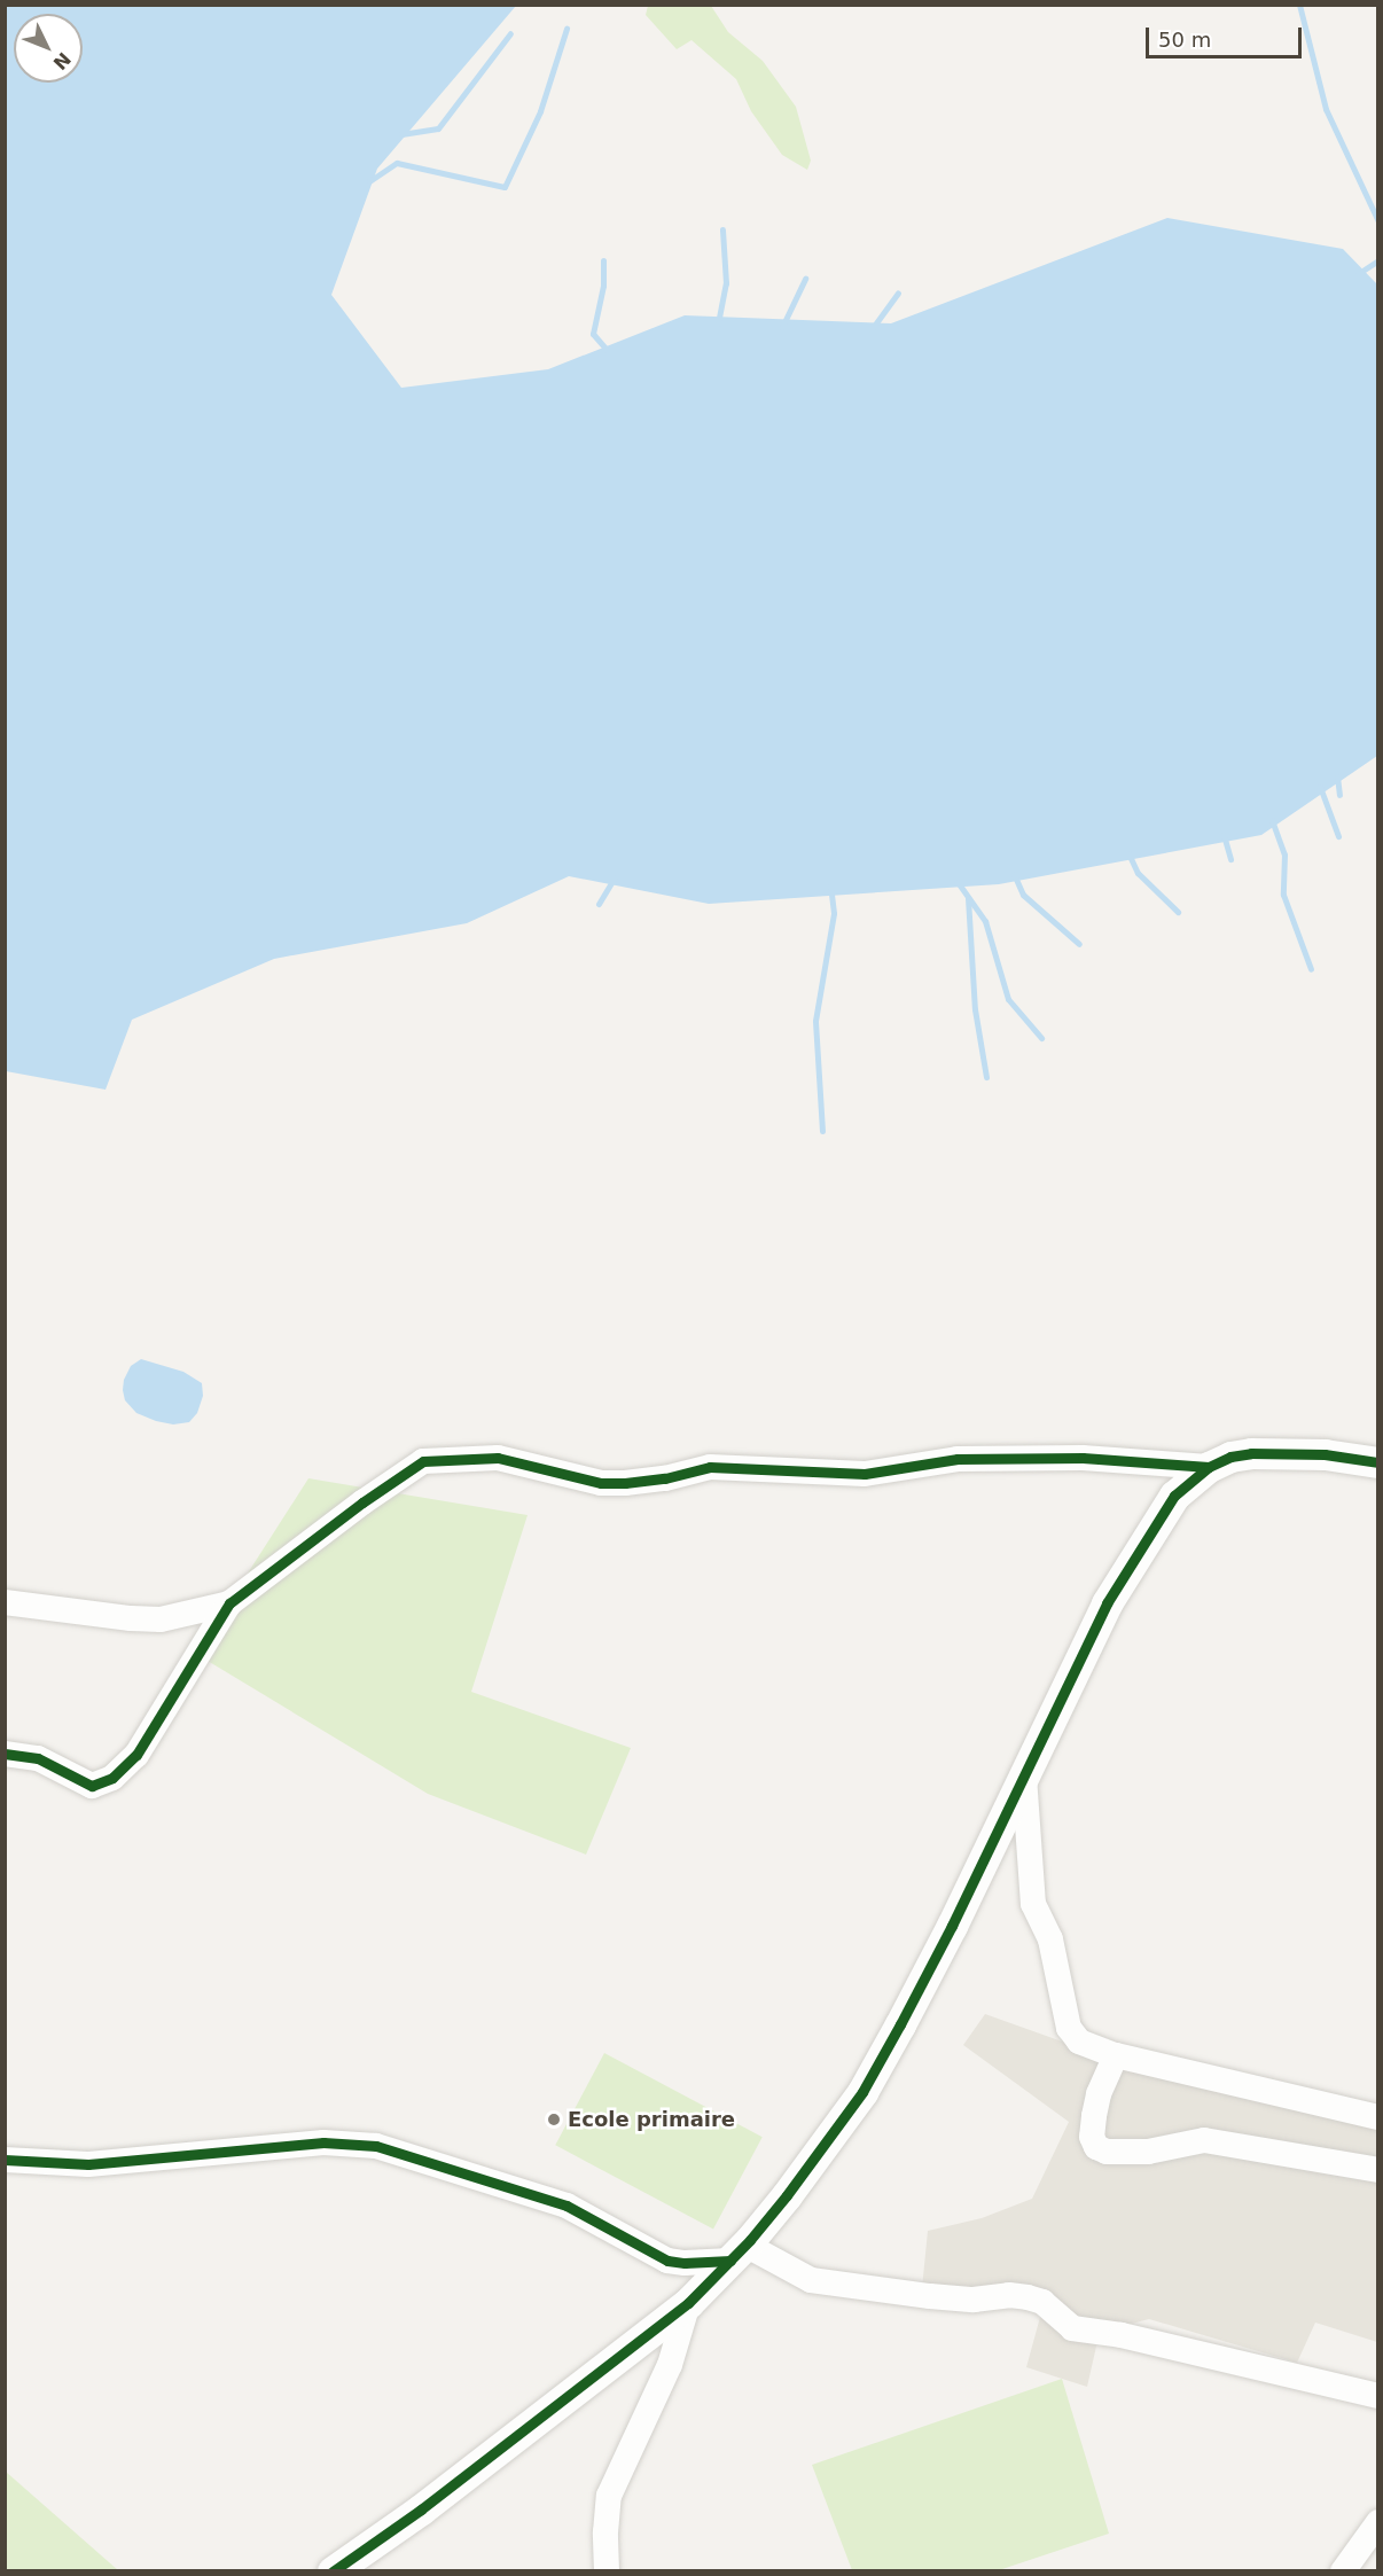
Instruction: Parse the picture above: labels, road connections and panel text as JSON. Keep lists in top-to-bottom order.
{
  "places": ["Ecole primaire"],
  "scale_bar": "50 m",
  "north": "bottom right"
}
